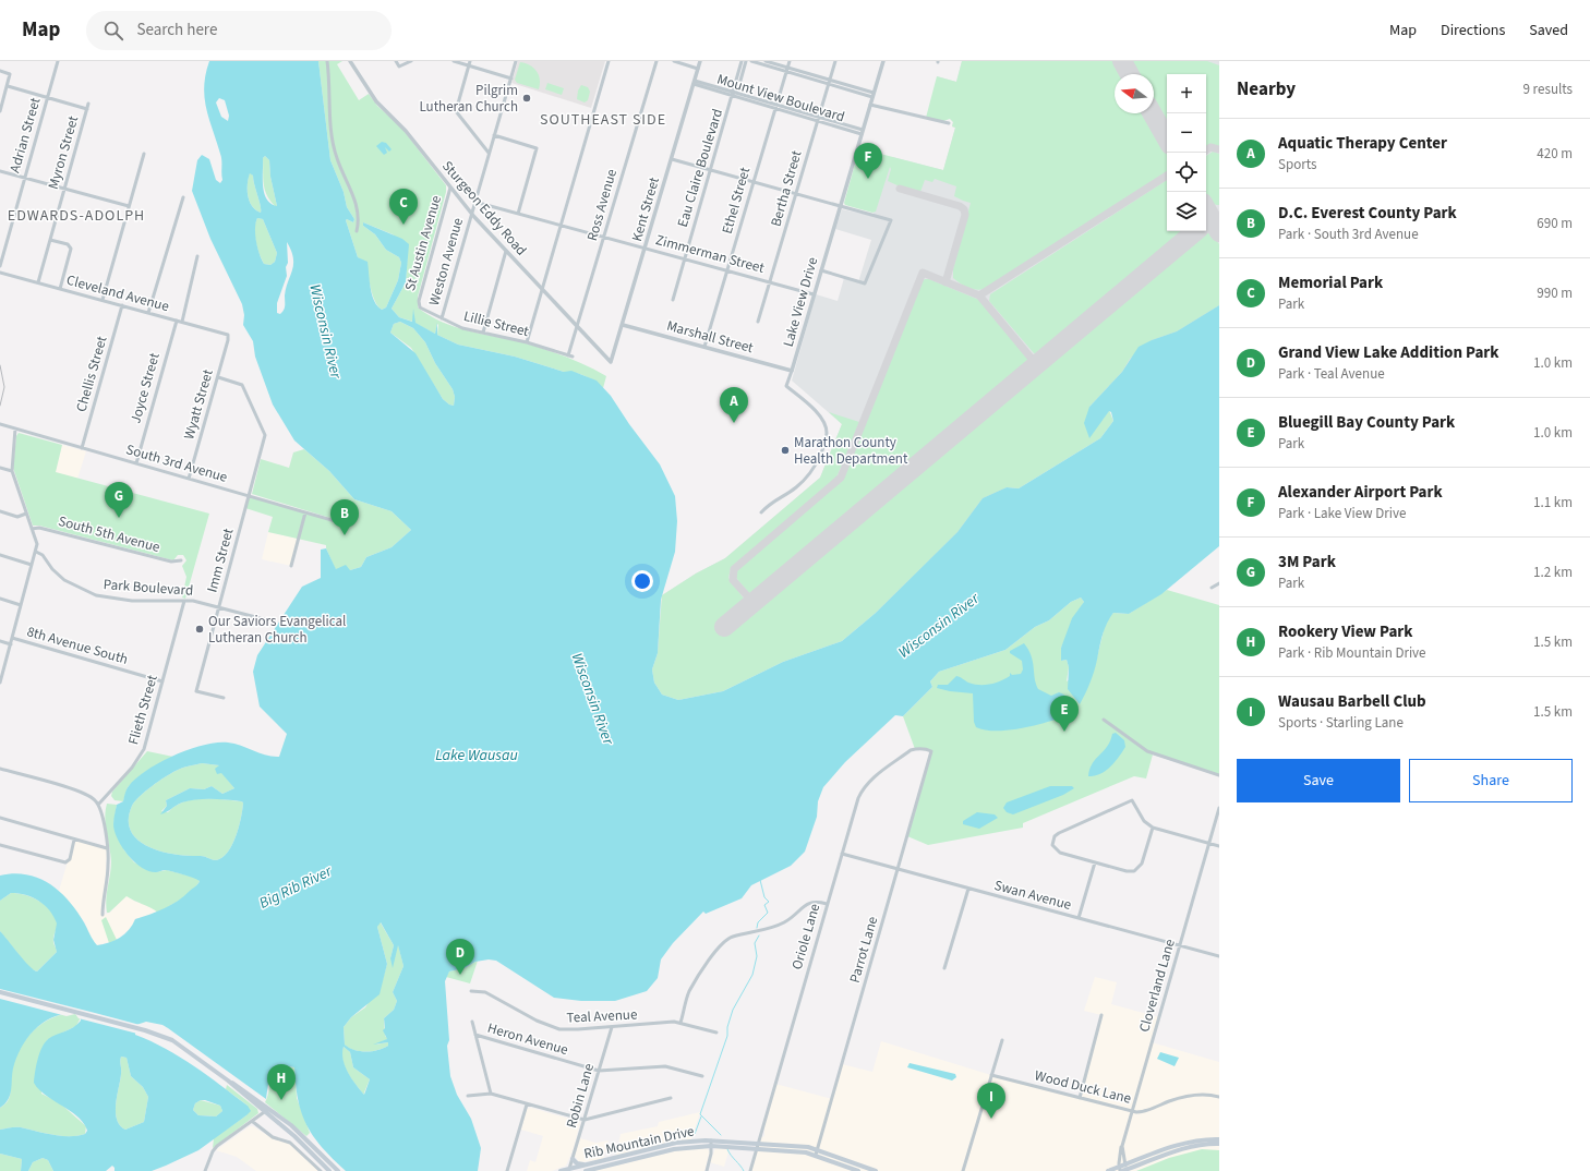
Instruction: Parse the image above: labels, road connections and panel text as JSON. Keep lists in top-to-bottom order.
{
  "streets": {
    "main road": ["Rib Mountain Drive"],
    "street": [
      "Mount View Boulevard",
      "Adrian Street",
      "Myron Street",
      "Eau Claire Boulevard",
      "Bertha Street",
      "Ethel Street",
      "Ross Avenue",
      "Sturgeon Eddy Road",
      "Kent Street",
      "St Austin Avenue",
      "Zimmerman Street",
      "Weston Avenue",
      "Cleveland Avenue",
      "Lake View Drive",
      "Lillie Street",
      "Marshall Street",
      "Chellis Street",
      "Joyce Street",
      "Wyatt Street",
      "South 3rd Avenue",
      "South 5th Avenue",
      "Imm Street",
      "Park Boulevard",
      "8th Avenue South",
      "Flieth Street",
      "Swan Avenue",
      "Oriole Lane",
      "Parrot Lane",
      "Cloverland Lane",
      "Teal Avenue",
      "Heron Avenue",
      "Wood Duck Lane",
      "Robin Lane"
    ]
  },
  "crossings": [
    ["Mount View Boulevard", "Eau Claire Boulevard"],
    ["Mount View Boulevard", "Bertha Street"],
    ["Mount View Boulevard", "Ethel Street"],
    ["Mount View Boulevard", "Kent Street"],
    ["Mount View Boulevard", "Lake View Drive"],
    ["Myron Street", "Cleveland Avenue"],
    ["Eau Claire Boulevard", "Zimmerman Street"],
    ["Bertha Street", "Zimmerman Street"],
    ["Ethel Street", "Zimmerman Street"],
    ["Ethel Street", "Marshall Street"],
    ["Ross Avenue", "Sturgeon Eddy Road"],
    ["Ross Avenue", "Zimmerman Street"],
    ["Ross Avenue", "Lillie Street"],
    ["Sturgeon Eddy Road", "Kent Street"],
    ["Sturgeon Eddy Road", "St Austin Avenue"],
    ["Sturgeon Eddy Road", "Weston Avenue"],
    ["Kent Street", "Zimmerman Street"],
    ["Kent Street", "Marshall Street"],
    ["St Austin Avenue", "Lillie Street"],
    ["Zimmerman Street", "Weston Avenue"],
    ["Zimmerman Street", "Lake View Drive"],
    ["Weston Avenue", "Lillie Street"],
    ["Cleveland Avenue", "Chellis Street"],
    ["Cleveland Avenue", "Joyce Street"],
    ["Cleveland Avenue", "Wyatt Street"],
    ["Lake View Drive", "Marshall Street"],
    ["Chellis Street", "South 3rd Avenue"],
    ["Joyce Street", "South 3rd Avenue"],
    ["Wyatt Street", "South 3rd Avenue"],
    ["Wyatt Street", "Imm Street"],
    ["South 3rd Avenue", "Imm Street"],
    ["Imm Street", "Park Boulevard"],
    ["Park Boulevard", "Flieth Street"],
    ["8th Avenue South", "Flieth Street"],
    ["Swan Avenue", "Oriole Lane"],
    ["Swan Avenue", "Parrot Lane"],
    ["Swan Avenue", "Cloverland Lane"],
    ["Oriole Lane", "Parrot Lane"],
    ["Oriole Lane", "Rib Mountain Drive"],
    ["Parrot Lane", "Rib Mountain Drive"],
    ["Cloverland Lane", "Wood Duck Lane"],
    ["Teal Avenue", "Robin Lane"],
    ["Heron Avenue", "Robin Lane"],
    ["Robin Lane", "Rib Mountain Drive"]
  ],
  "districts": ["SOUTHEAST SIDE", "EDWARDS-ADOLPH"],
  "water": ["Wisconsin River", "Lake Wausau", "Big Rib River"],
  "places": ["Pilgrim Lutheran Church", "Marathon County Health Department", "Our Saviors Evangelical Lutheran Church"],
  "north": "left",
  "page": {
    "header": "Map",
    "search": "Search here",
    "nav": ["Map", "Directions", "Saved"],
    "heading": ["Nearby", "9 results"],
    "map_buttons": ["+", "−"],
    "list": [
      {
        "mark": "A",
        "name": "Aquatic Therapy Center",
        "note": "Sports",
        "value": "420 m"
      },
      {
        "mark": "B",
        "name": "D.C. Everest County Park",
        "note": "Park · South 3rd Avenue",
        "value": "690 m"
      },
      {
        "mark": "C",
        "name": "Memorial Park",
        "note": "Park",
        "value": "990 m"
      },
      {
        "mark": "D",
        "name": "Grand View Lake Addition Park",
        "note": "Park · Teal Avenue",
        "value": "1.0 km"
      },
      {
        "mark": "E",
        "name": "Bluegill Bay County Park",
        "note": "Park",
        "value": "1.0 km"
      },
      {
        "mark": "F",
        "name": "Alexander Airport Park",
        "note": "Park · Lake View Drive",
        "value": "1.1 km"
      },
      {
        "mark": "G",
        "name": "3M Park",
        "note": "Park",
        "value": "1.2 km"
      },
      {
        "mark": "H",
        "name": "Rookery View Park",
        "note": "Park · Rib Mountain Drive",
        "value": "1.5 km"
      },
      {
        "mark": "I",
        "name": "Wausau Barbell Club",
        "note": "Sports · Starling Lane",
        "value": "1.5 km"
      }
    ],
    "pins": [
      "F",
      "C",
      "A",
      "G",
      "B",
      "E",
      "D",
      "H",
      "I"
    ],
    "buttons": ["Save", "Share"]
  }
}
